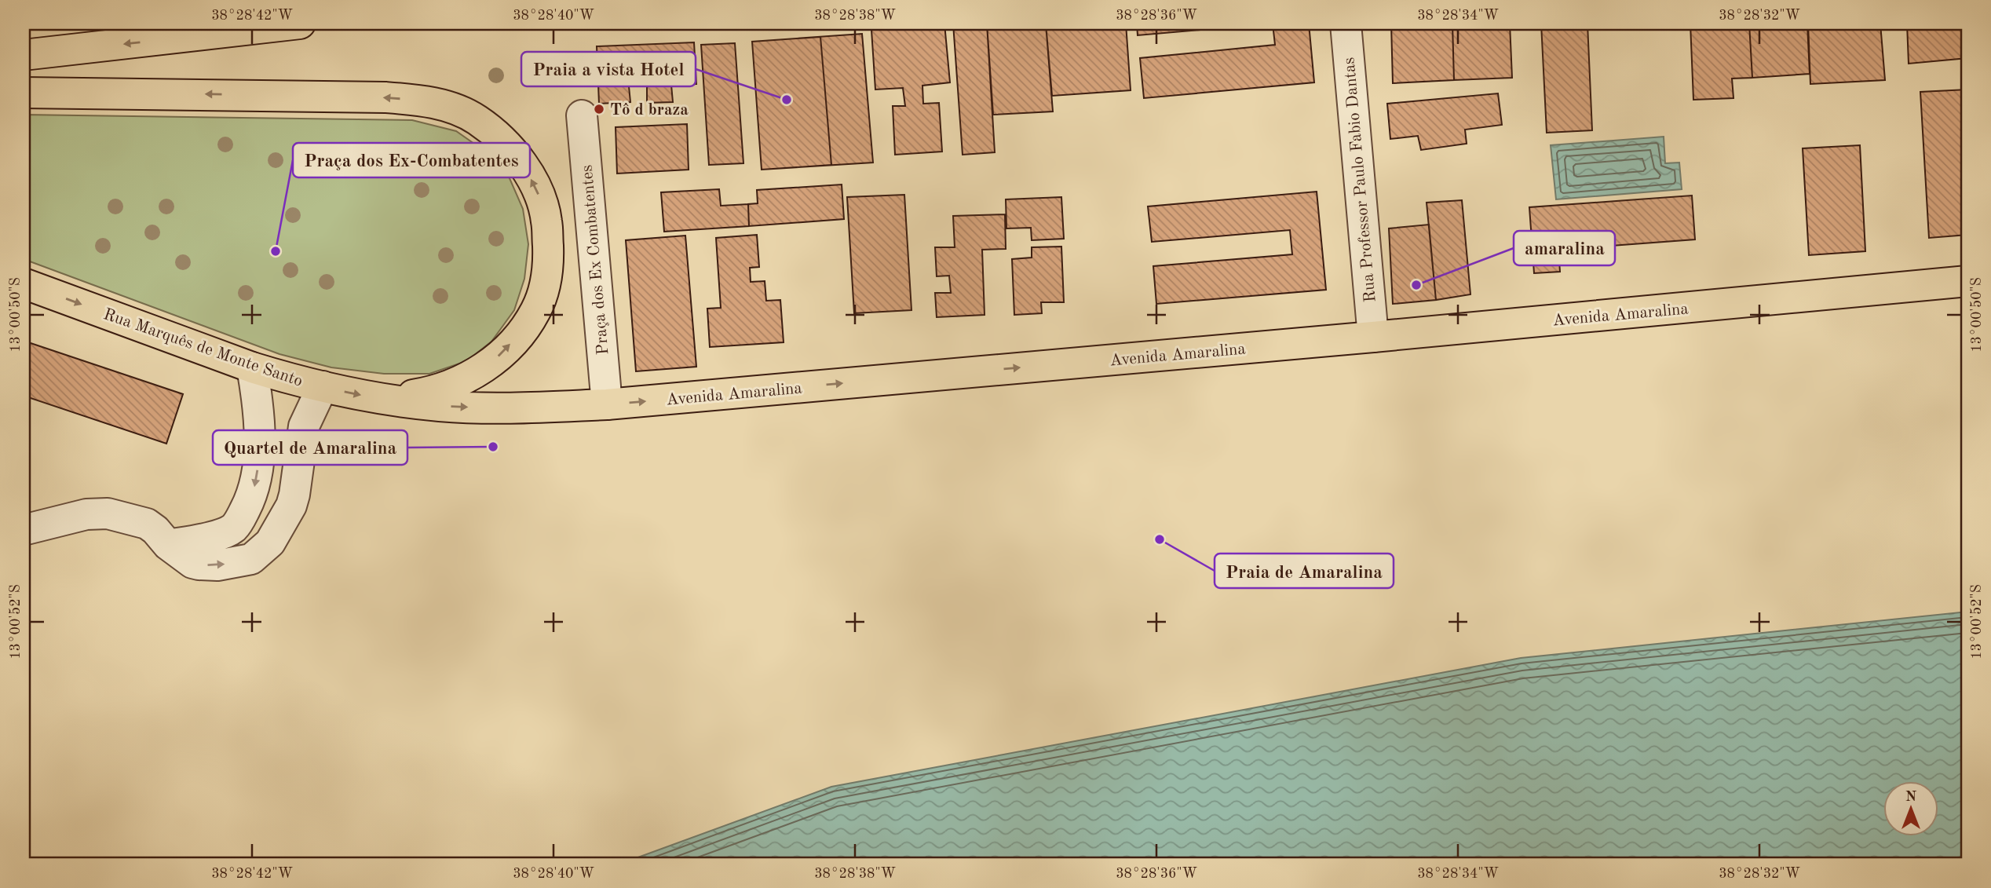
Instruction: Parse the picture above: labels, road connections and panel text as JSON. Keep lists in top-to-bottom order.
{
  "streets": {
    "main road": ["Avenida Amaralina", "Rua Marquês de Monte Santo"],
    "street": ["Rua Professor Paulo Fabio Dantas", "Praça dos Ex Combatentes"]
  },
  "crossings": [
    ["Rua Professor Paulo Fabio Dantas", "Avenida Amaralina"],
    ["Praça dos Ex Combatentes", "Avenida Amaralina"],
    ["Avenida Amaralina", "Rua Marquês de Monte Santo"]
  ],
  "one_way": ["Avenida Amaralina", "Rua Marquês de Monte Santo"],
  "places": [
    "Praia a vista Hotel",
    "Tô d braza",
    "Praça dos Ex-Combatentes",
    "amaralina",
    "Quartel de Amaralina",
    "Praia de Amaralina"
  ],
  "north": "top",
  "coordinates": [
    "38°28'42\"W",
    "38°28'40\"W",
    "38°28'38\"W",
    "38°28'36\"W",
    "38°28'34\"W",
    "38°28'32\"W",
    "13°00'50\"S",
    "13°00'52\"S"
  ]
}
